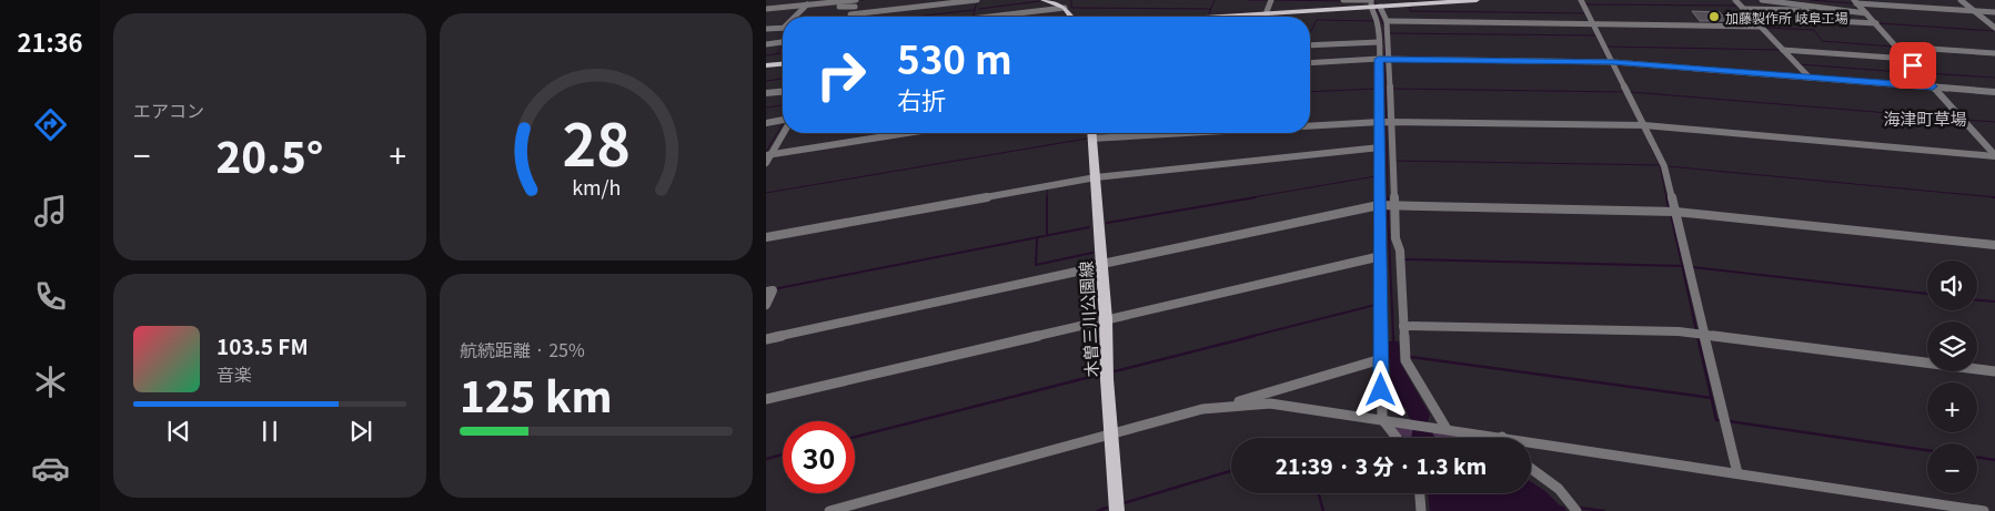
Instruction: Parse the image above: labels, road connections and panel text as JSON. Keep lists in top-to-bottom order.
{
  "streets": {
    "main road": ["木曽三川公園線"]
  },
  "districts": ["海津町草場"],
  "places": ["加藤製作所 岐阜工場"],
  "page": {
    "tabs": "21:36",
    "tile": [
      "エアコン",
      ["航続距離 · 25%", "125 km"]
    ],
    "turn": ["530 m", "右折"],
    "heat": ["−", "20.5°", "+"],
    "map_buttons": ["+", "−"],
    "song": ["103.5 FM", "音楽"],
    "limit": "30",
    "trip": "21:39 · 3 分 · 1.3 km",
    "gauge": ["28", "km/h"]
  }
}
